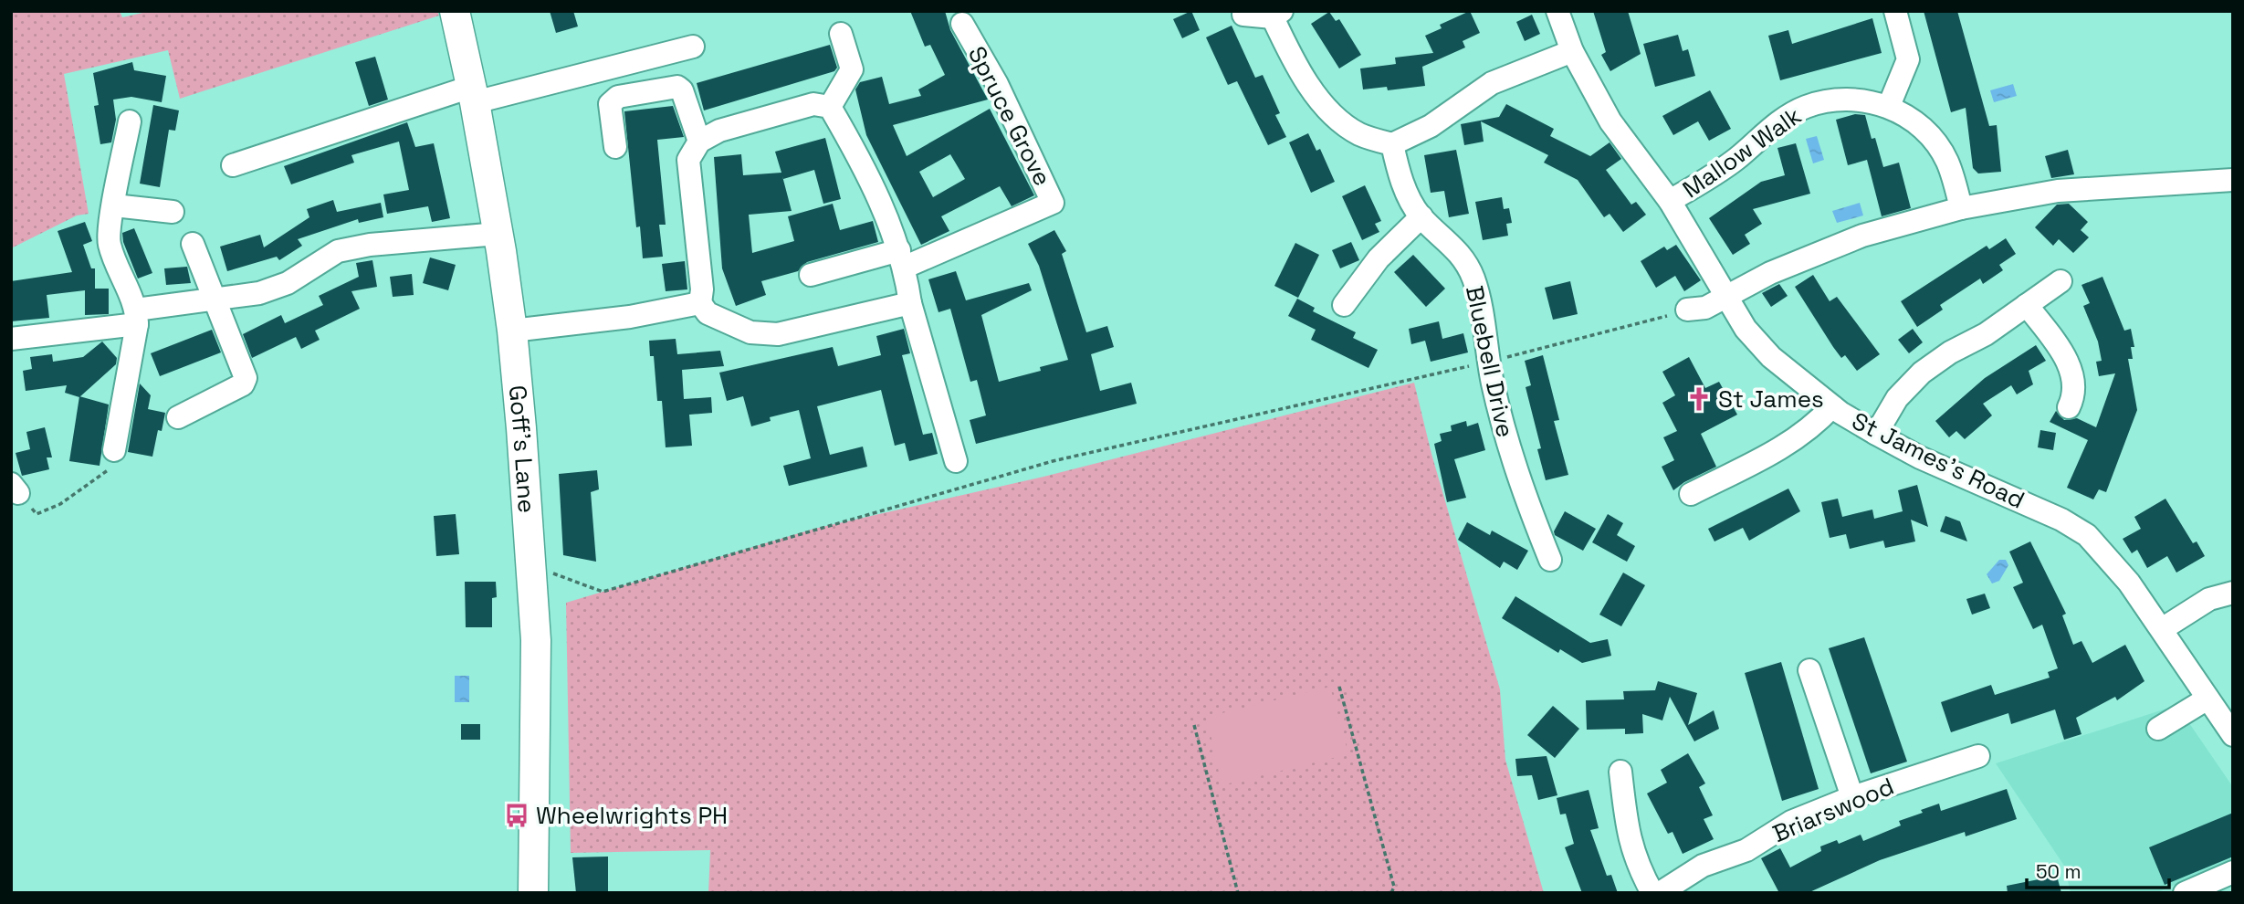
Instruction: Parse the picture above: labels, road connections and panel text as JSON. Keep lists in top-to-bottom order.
{
  "streets": {
    "main road": ["Goff's Lane"],
    "street": [
      "Spruce Grove",
      "Mallow Walk",
      "Bluebell Drive",
      "St James's Road",
      "Briarswood"
    ]
  },
  "crossings": [
    ["Mallow Walk", "St James's Road"]
  ],
  "places": {
    "church": ["St James"],
    "bus stop": ["Wheelwrights PH"]
  },
  "scale_bar": "50 m"
}
